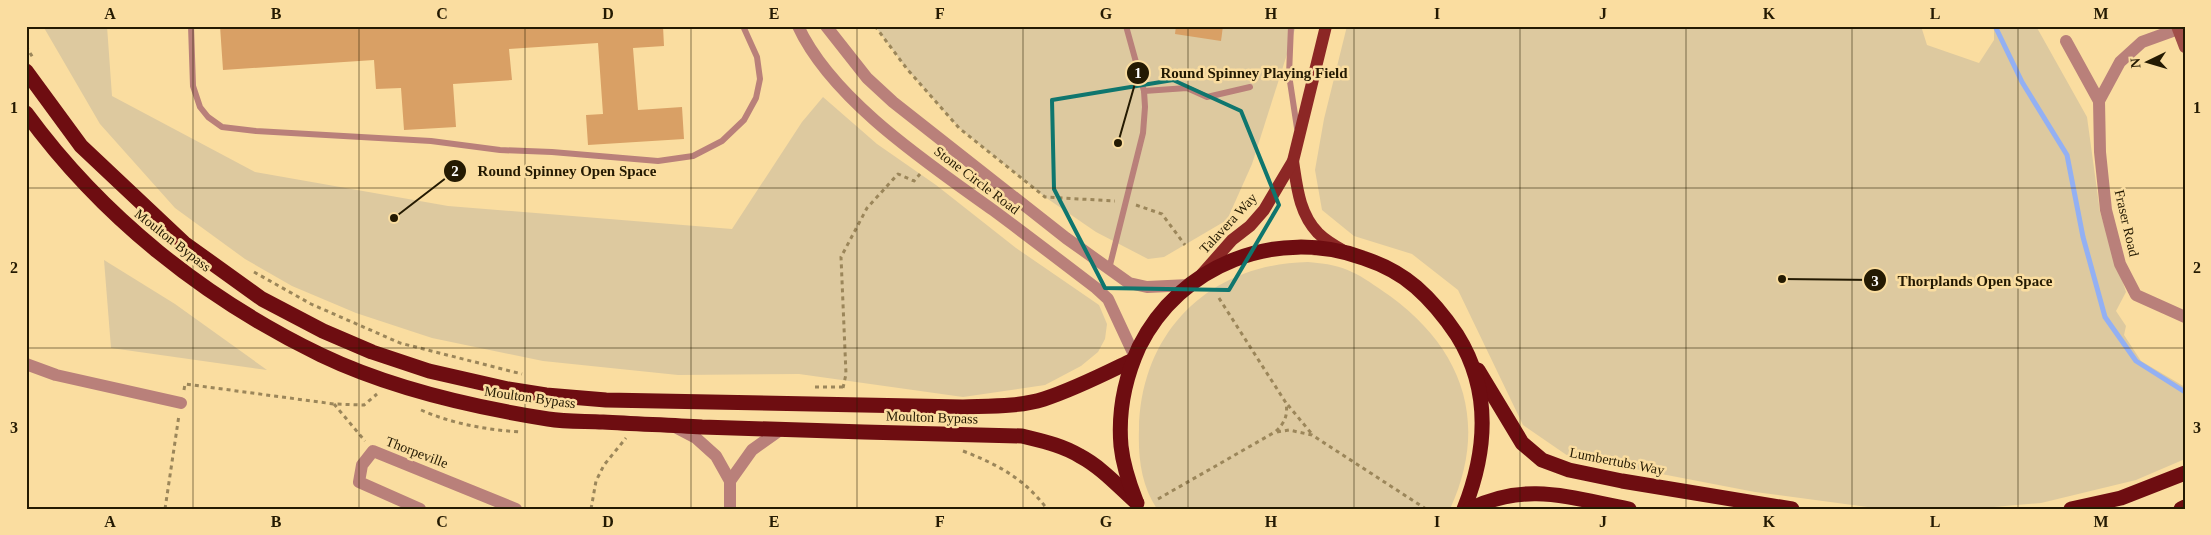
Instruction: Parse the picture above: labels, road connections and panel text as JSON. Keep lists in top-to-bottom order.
{
  "streets": {
    "highway": ["Moulton Bypass", "Lumbertubs Way"],
    "main road": ["Talavera Way"],
    "street": ["Stone Circle Road", "Fraser Road", "Thorpeville"]
  },
  "crossings": [
    ["Stone Circle Road", "Talavera Way"],
    ["Stone Circle Road", "Moulton Bypass"]
  ],
  "places": ["Round Spinney Playing Field", "Round Spinney Open Space", "Thorplands Open Space"],
  "north": "left",
  "grid": {
    "columns": [
      "A",
      "B",
      "C",
      "D",
      "E",
      "F",
      "G",
      "H",
      "I",
      "J",
      "K",
      "L",
      "M"
    ],
    "rows": ["1", "2", "3"]
  }
}
